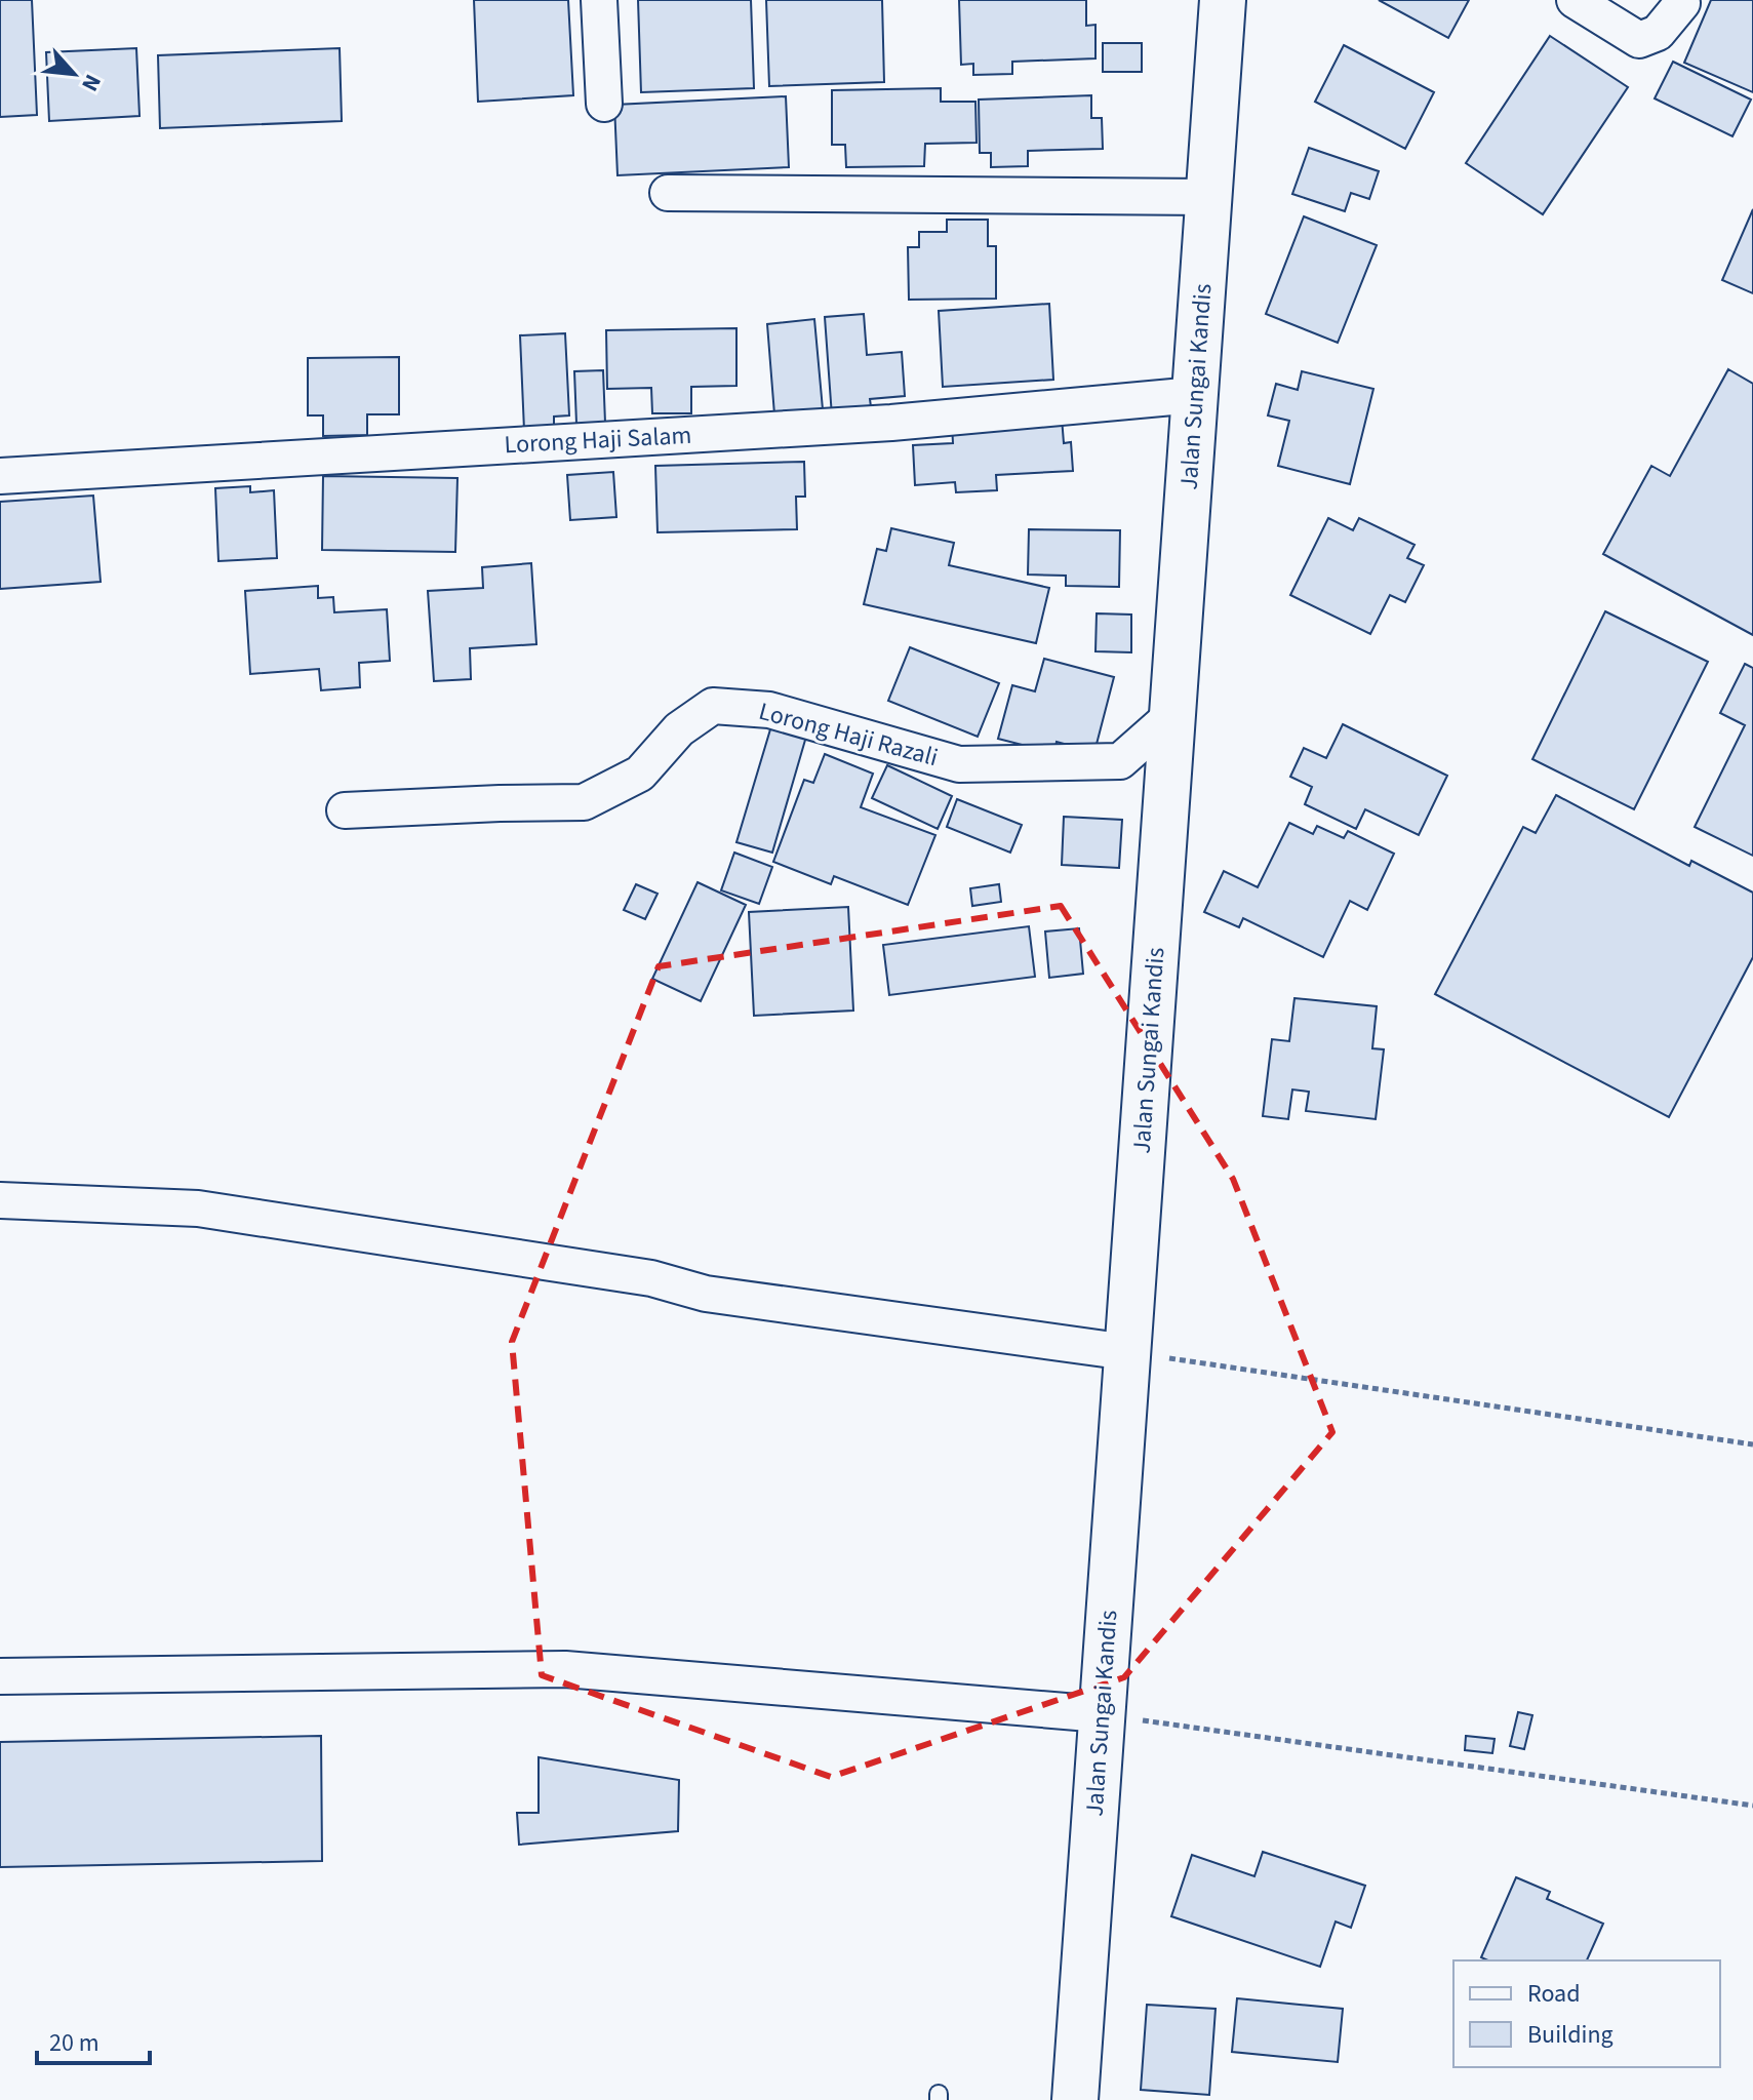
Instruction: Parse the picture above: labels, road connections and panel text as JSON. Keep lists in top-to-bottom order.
{
  "streets": {
    "street": ["Jalan Sungai Kandis", "Lorong Haji Salam", "Lorong Haji Razali"]
  },
  "crossings": [
    ["Jalan Sungai Kandis", "Lorong Haji Salam"],
    ["Jalan Sungai Kandis", "Lorong Haji Razali"]
  ],
  "legend": ["Road", "Building"],
  "scale_bar": "20 m",
  "north": "bottom right"
}
